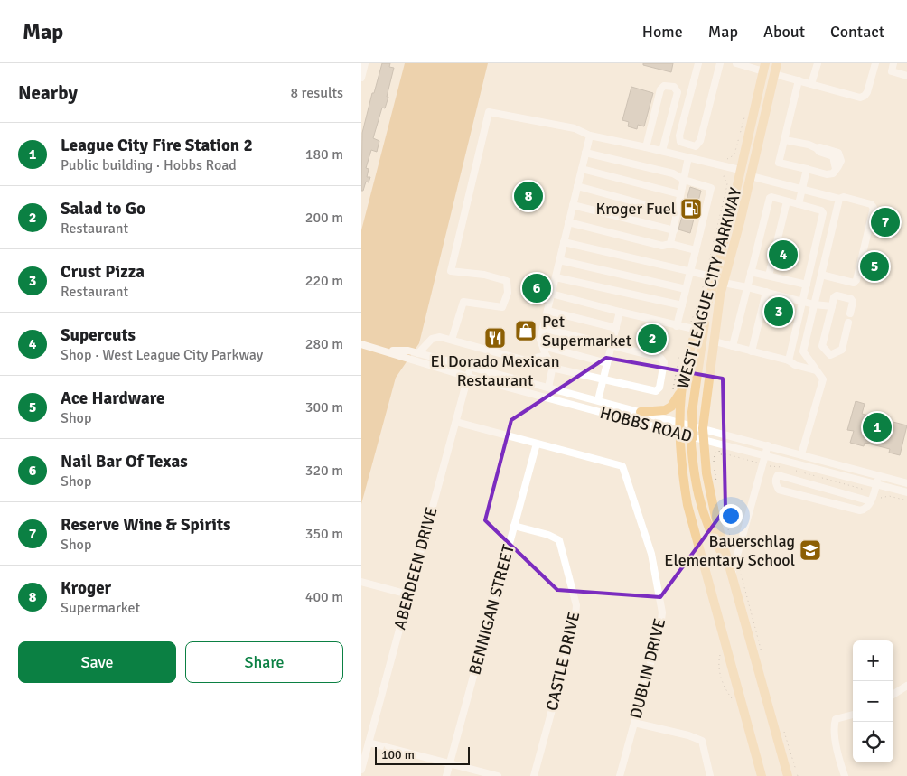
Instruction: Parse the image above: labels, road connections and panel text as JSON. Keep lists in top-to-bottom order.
{
  "streets": {
    "main road": ["WEST LEAGUE CITY PARKWAY"],
    "street": [
      "HOBBS ROAD",
      "ABERDEEN DRIVE",
      "BENNIGAN STREET",
      "CASTLE DRIVE",
      "DUBLIN DRIVE"
    ]
  },
  "crossings": [
    ["WEST LEAGUE CITY PARKWAY", "HOBBS ROAD"],
    ["HOBBS ROAD", "ABERDEEN DRIVE"],
    ["ABERDEEN DRIVE", "DUBLIN DRIVE"],
    ["BENNIGAN STREET", "CASTLE DRIVE"],
    ["BENNIGAN STREET", "DUBLIN DRIVE"]
  ],
  "places": {
    "fuel station": ["Kroger Fuel"],
    "shop": ["Pet Supermarket"],
    "restaurant": ["El Dorado Mexican Restaurant"],
    "school or university": ["Bauerschlag Elementary School"]
  },
  "scale_bar": "100 m",
  "page": {
    "header": "Map",
    "nav": [
      "Home",
      "Map",
      "About",
      "Contact"
    ],
    "heading": ["Nearby", "8 results"],
    "list": [
      {
        "mark": "1",
        "name": "League City Fire Station 2",
        "note": "Public building · Hobbs Road",
        "value": "180 m"
      },
      {
        "mark": "2",
        "name": "Salad to Go",
        "note": "Restaurant",
        "value": "200 m"
      },
      {
        "mark": "3",
        "name": "Crust Pizza",
        "note": "Restaurant",
        "value": "220 m"
      },
      {
        "mark": "4",
        "name": "Supercuts",
        "note": "Shop · West League City Parkway",
        "value": "280 m"
      },
      {
        "mark": "5",
        "name": "Ace Hardware",
        "note": "Shop",
        "value": "300 m"
      },
      {
        "mark": "6",
        "name": "Nail Bar Of Texas",
        "note": "Shop",
        "value": "320 m"
      },
      {
        "mark": "7",
        "name": "Reserve Wine & Spirits",
        "note": "Shop",
        "value": "350 m"
      },
      {
        "mark": "8",
        "name": "Kroger",
        "note": "Supermarket",
        "value": "400 m"
      }
    ],
    "pins": [
      "8",
      "7",
      "4",
      "5",
      "6",
      "3",
      "2",
      "1"
    ],
    "buttons": ["Save", "Share"],
    "map_buttons": ["+", "−"],
    "scale": "100 m"
  }
}
